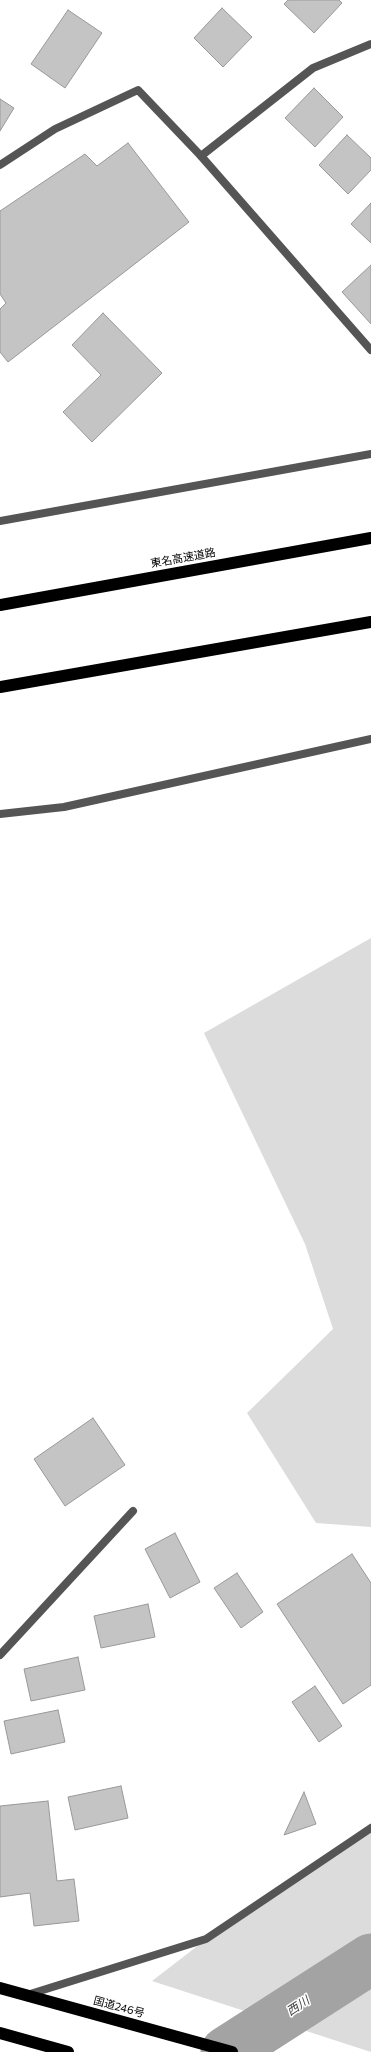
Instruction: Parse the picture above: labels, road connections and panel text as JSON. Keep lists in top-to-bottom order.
{
  "streets": {
    "highway": ["東名高速道路", "国道246号"]
  },
  "water": ["西川"]
}
